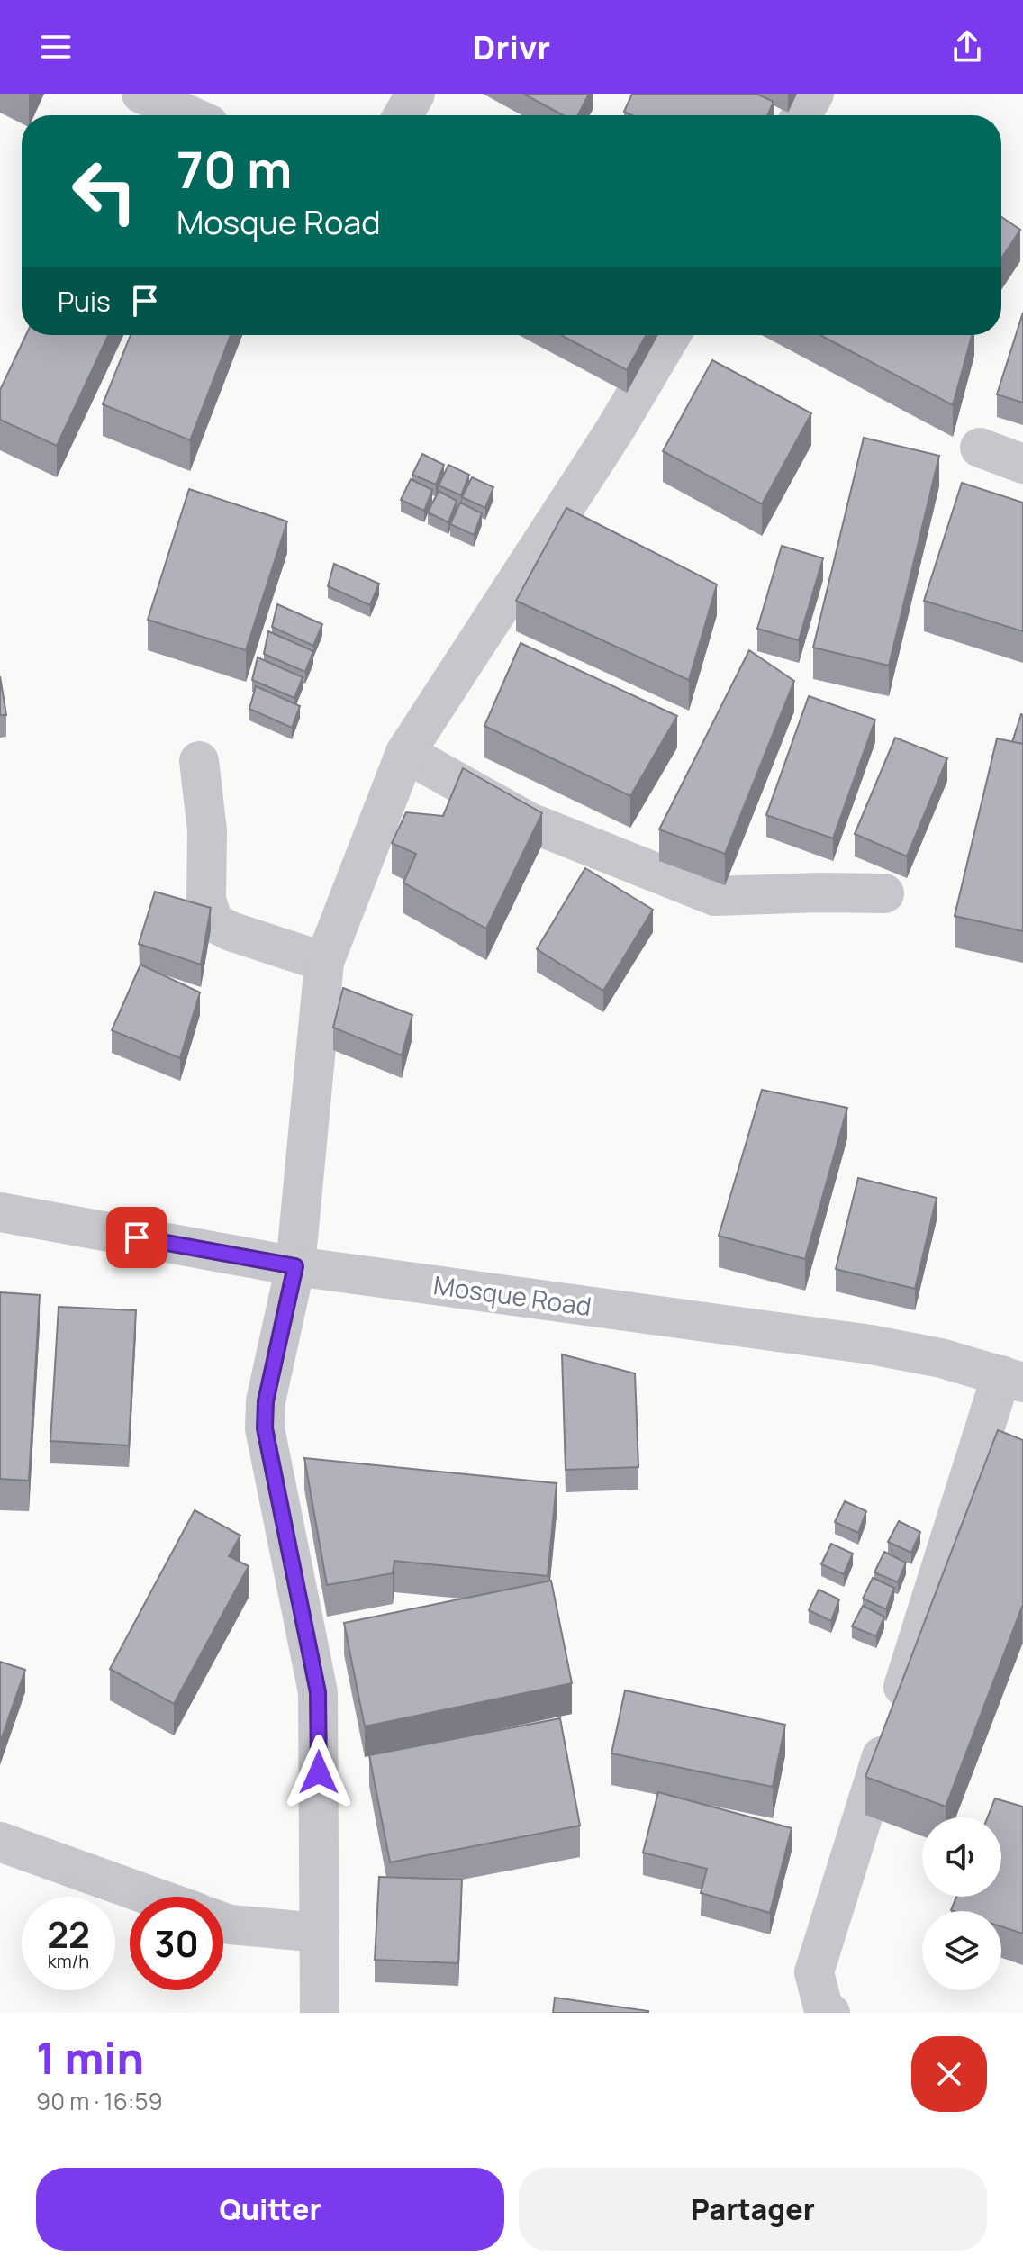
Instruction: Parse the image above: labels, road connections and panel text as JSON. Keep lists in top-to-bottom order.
{
  "streets": {
    "street": ["Mosque Road"]
  },
  "page": {
    "header": "Drivr",
    "turn": ["70 m", "Mosque Road"],
    "then": "Puis",
    "speed": "22 km/h",
    "limit": "30",
    "heading": ["1 min", "90 m · 16:59"],
    "buttons": ["Quitter", "Partager"]
  }
}
